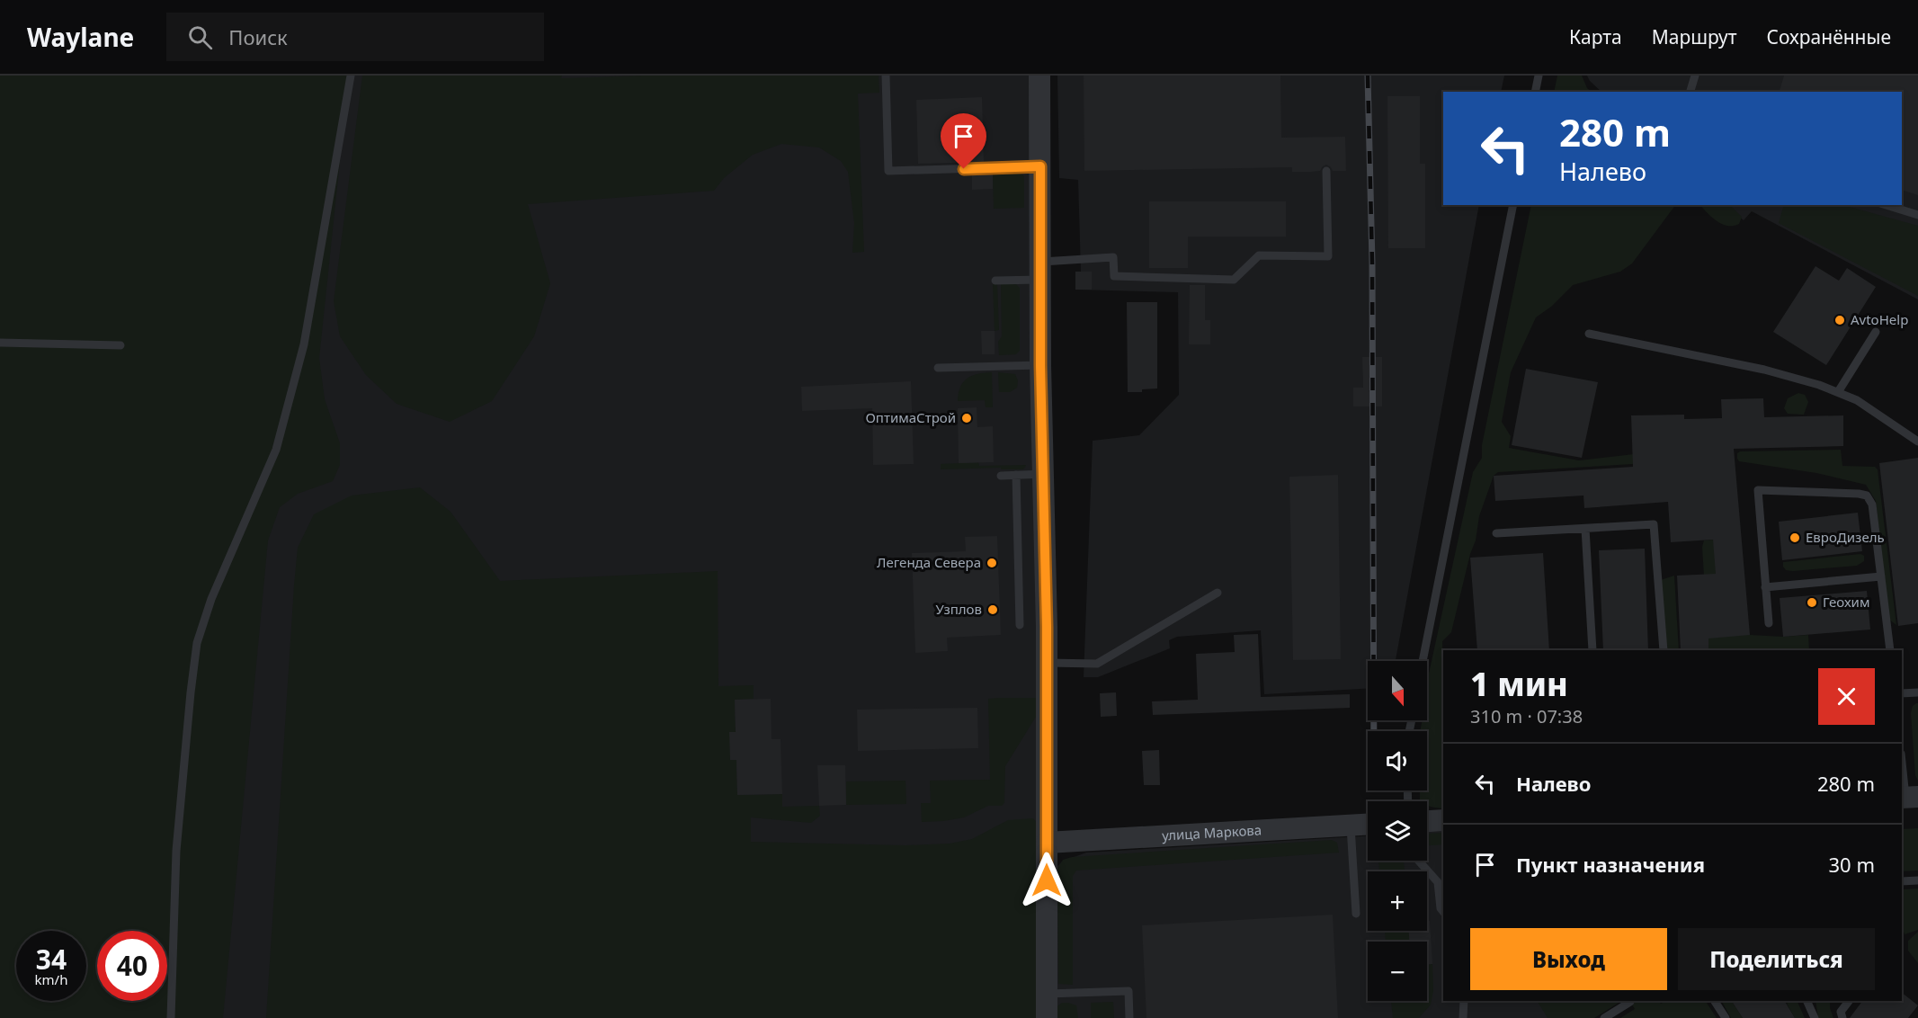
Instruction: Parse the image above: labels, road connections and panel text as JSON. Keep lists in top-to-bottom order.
{
  "streets": {
    "street": ["улица Маркова"]
  },
  "places": [
    "AvtoHelp",
    "ОптимаСтрой",
    "ЕвроДизель",
    "Легенда Севера",
    "Геохим",
    "Узплов"
  ],
  "north": "bottom",
  "page": {
    "header": "Waylane",
    "search": "Поиск",
    "nav": ["Карта", "Маршрут", "Сохранённые"],
    "turn": ["280 m", "Налево"],
    "heading": ["1 мин", "310 m · 07:38"],
    "map_buttons": ["+", "−"],
    "list": [
      {
        "name": "Налево",
        "value": "280 m"
      },
      {
        "name": "Пункт назначения",
        "value": "30 m"
      }
    ],
    "buttons": ["Выход", "Поделиться"],
    "speed": "34 km/h",
    "limit": "40"
  }
}
